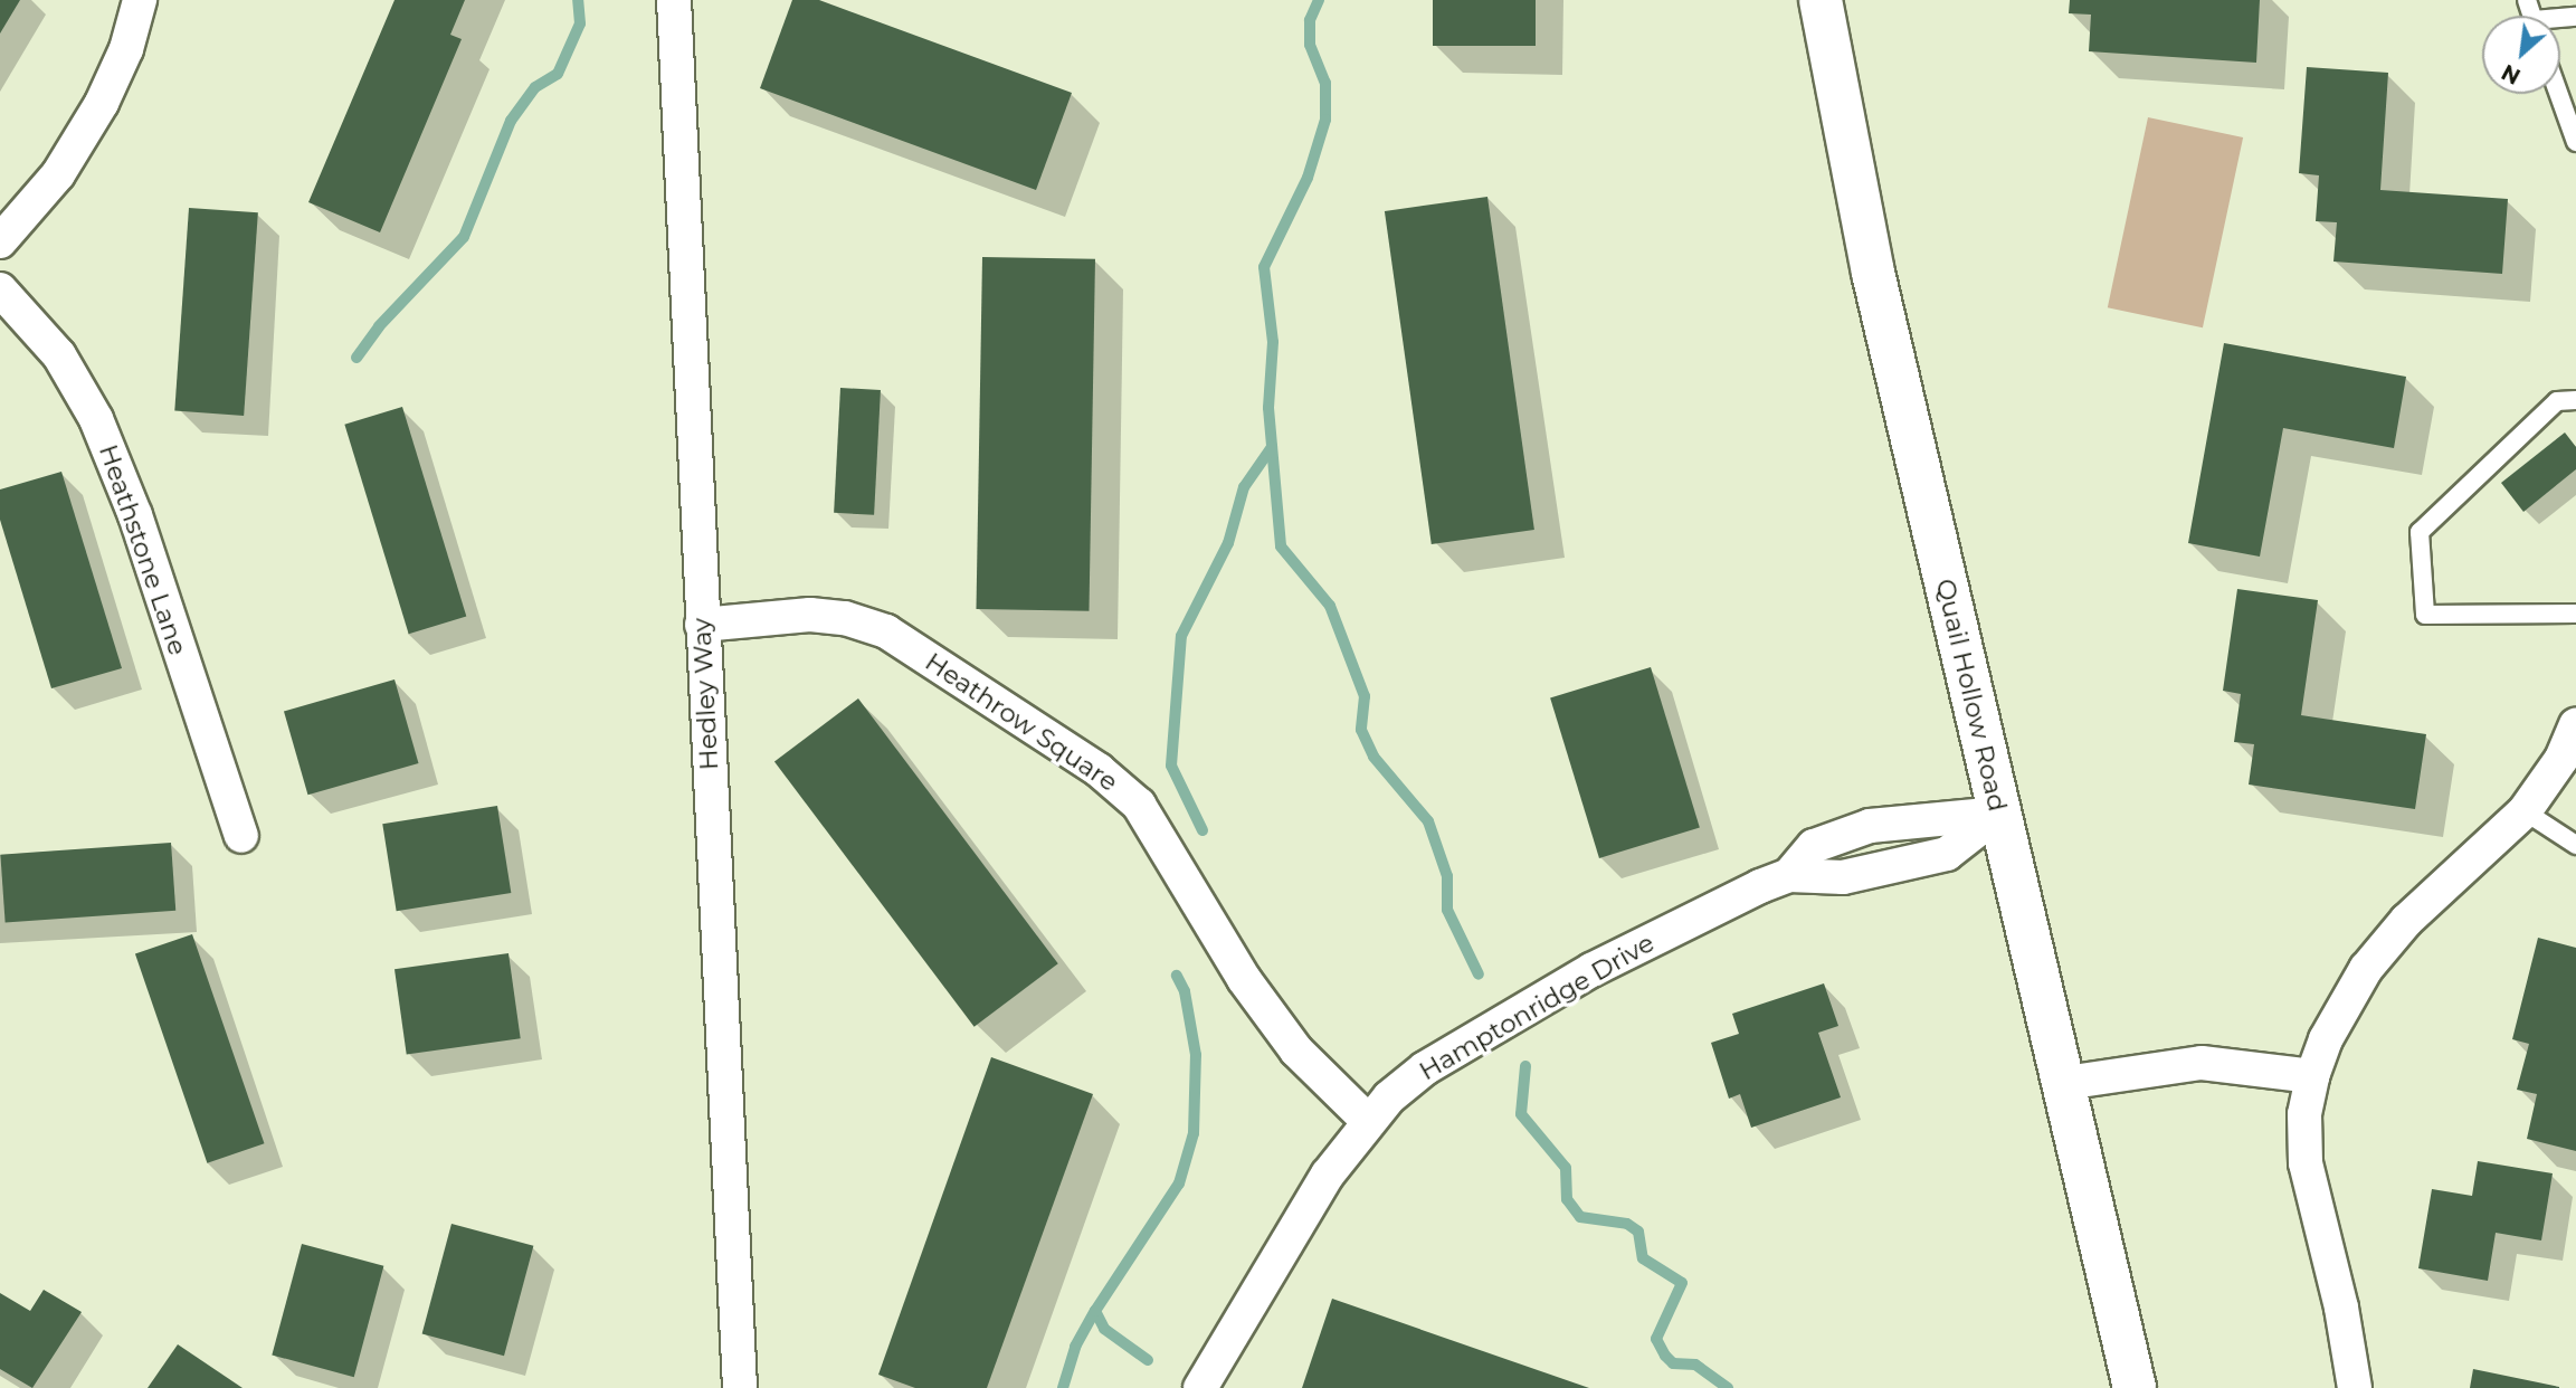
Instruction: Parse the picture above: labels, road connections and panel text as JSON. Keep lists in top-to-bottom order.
{
  "streets": {
    "main road": ["Quail Hollow Road"],
    "street": [
      "Heathstone Lane",
      "Hedley Way",
      "Heathrow Square",
      "Hamptonridge Drive"
    ]
  },
  "crossings": [
    ["Hedley Way", "Heathrow Square"],
    ["Quail Hollow Road", "Hamptonridge Drive"],
    ["Heathrow Square", "Hamptonridge Drive"]
  ],
  "north": "bottom left"
}
